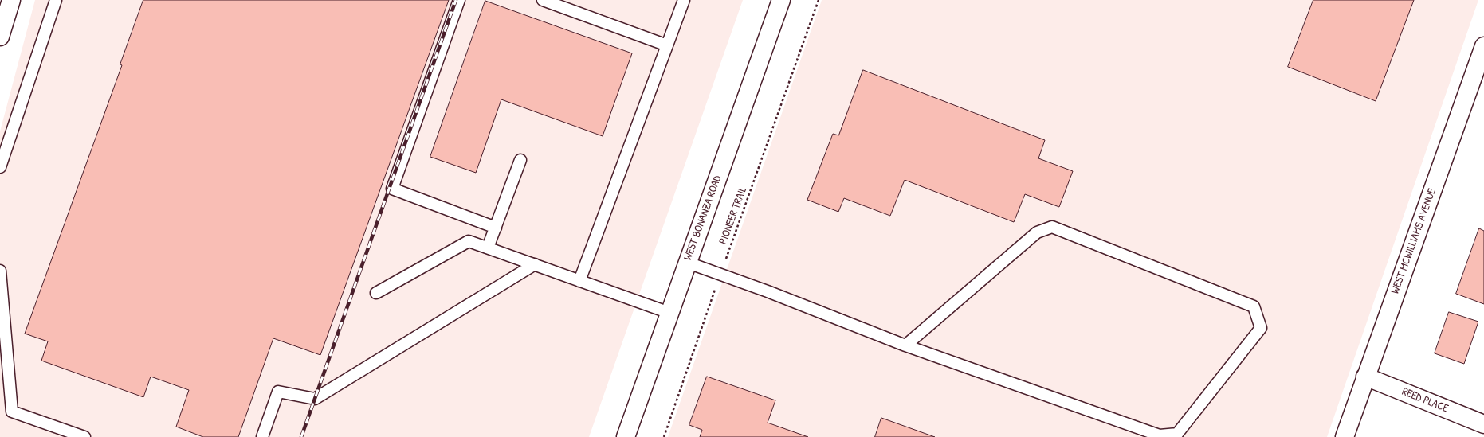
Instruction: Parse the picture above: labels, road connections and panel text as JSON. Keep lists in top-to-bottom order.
{
  "streets": {
    "main road": ["WEST BONANZA ROAD", "WEST MCWILLIAMS AVENUE", "REED PLACE"],
    "path": ["PIONEER TRAIL"]
  },
  "crossings": [
    ["WEST MCWILLIAMS AVENUE", "REED PLACE"]
  ]
}
